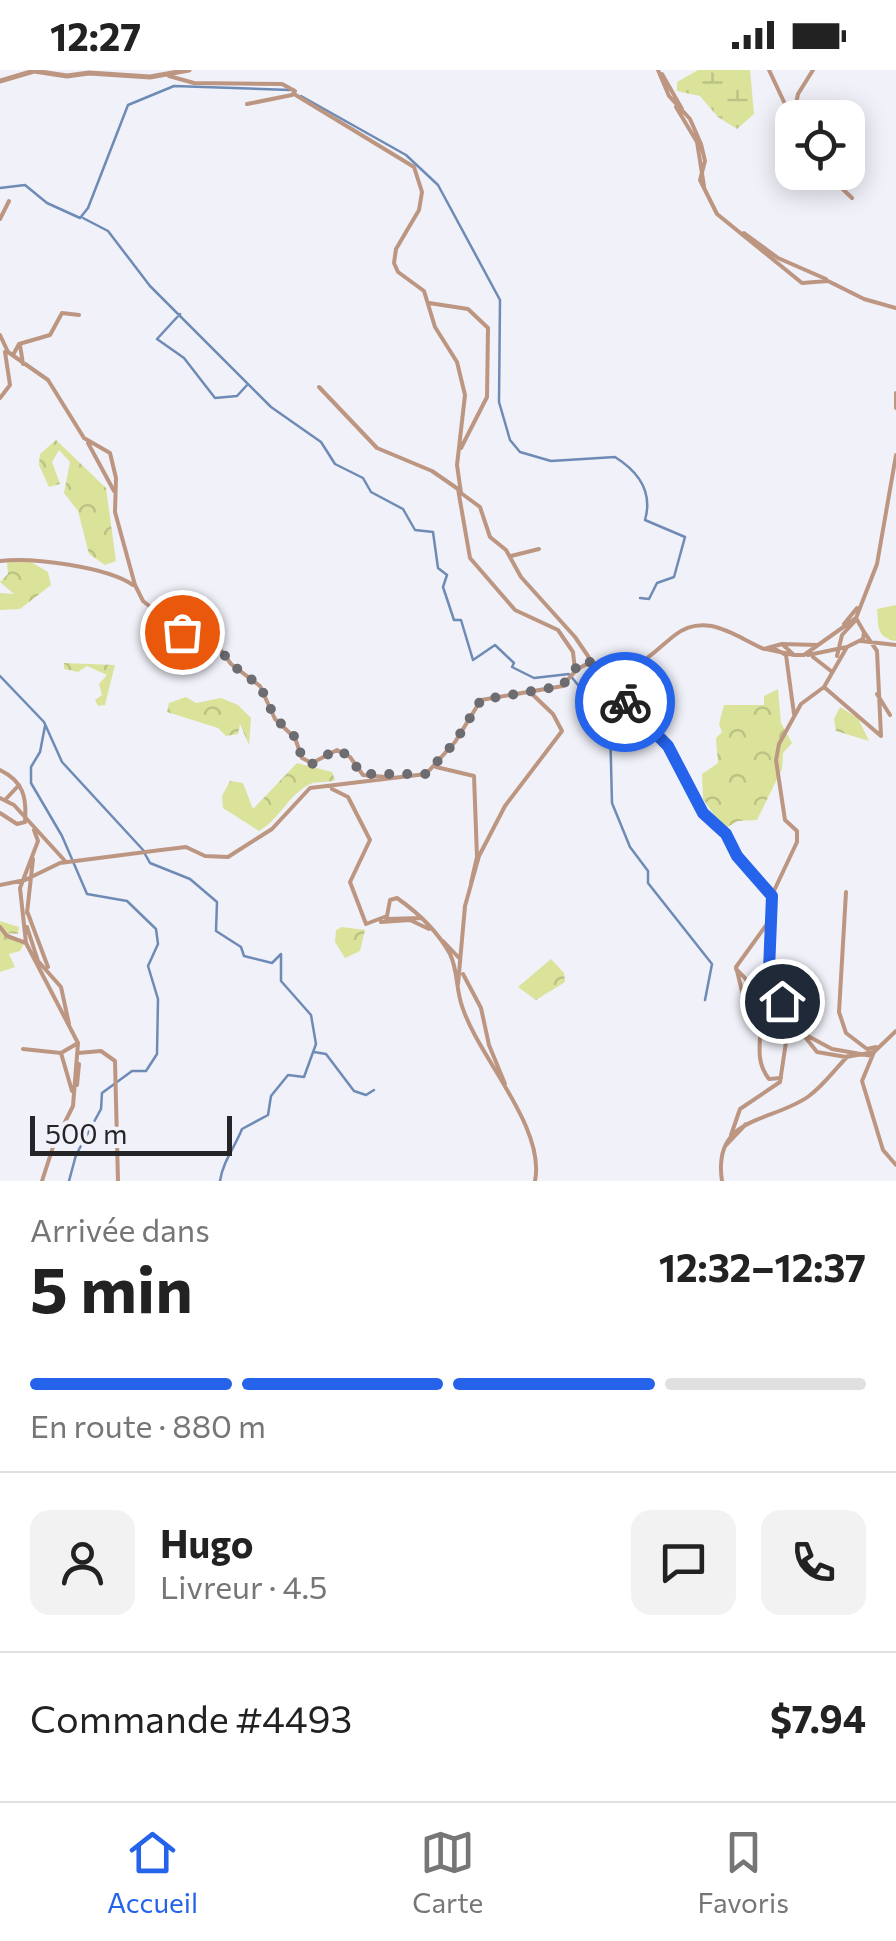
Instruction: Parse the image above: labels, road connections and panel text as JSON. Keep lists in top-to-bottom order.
{
  "scale_bar": "500 m",
  "page": {
    "status": "12:27",
    "scale": "500 m",
    "heading": ["5 min", "Arrivée dans", "12:32–12:37"],
    "panel": [
      "Hugo",
      "Livreur · 4.5",
      "Commande #4493",
      "$7.94"
    ],
    "bar": "En route · 880 m",
    "tabs": ["Accueil", "Carte", "Favoris"]
  }
}
